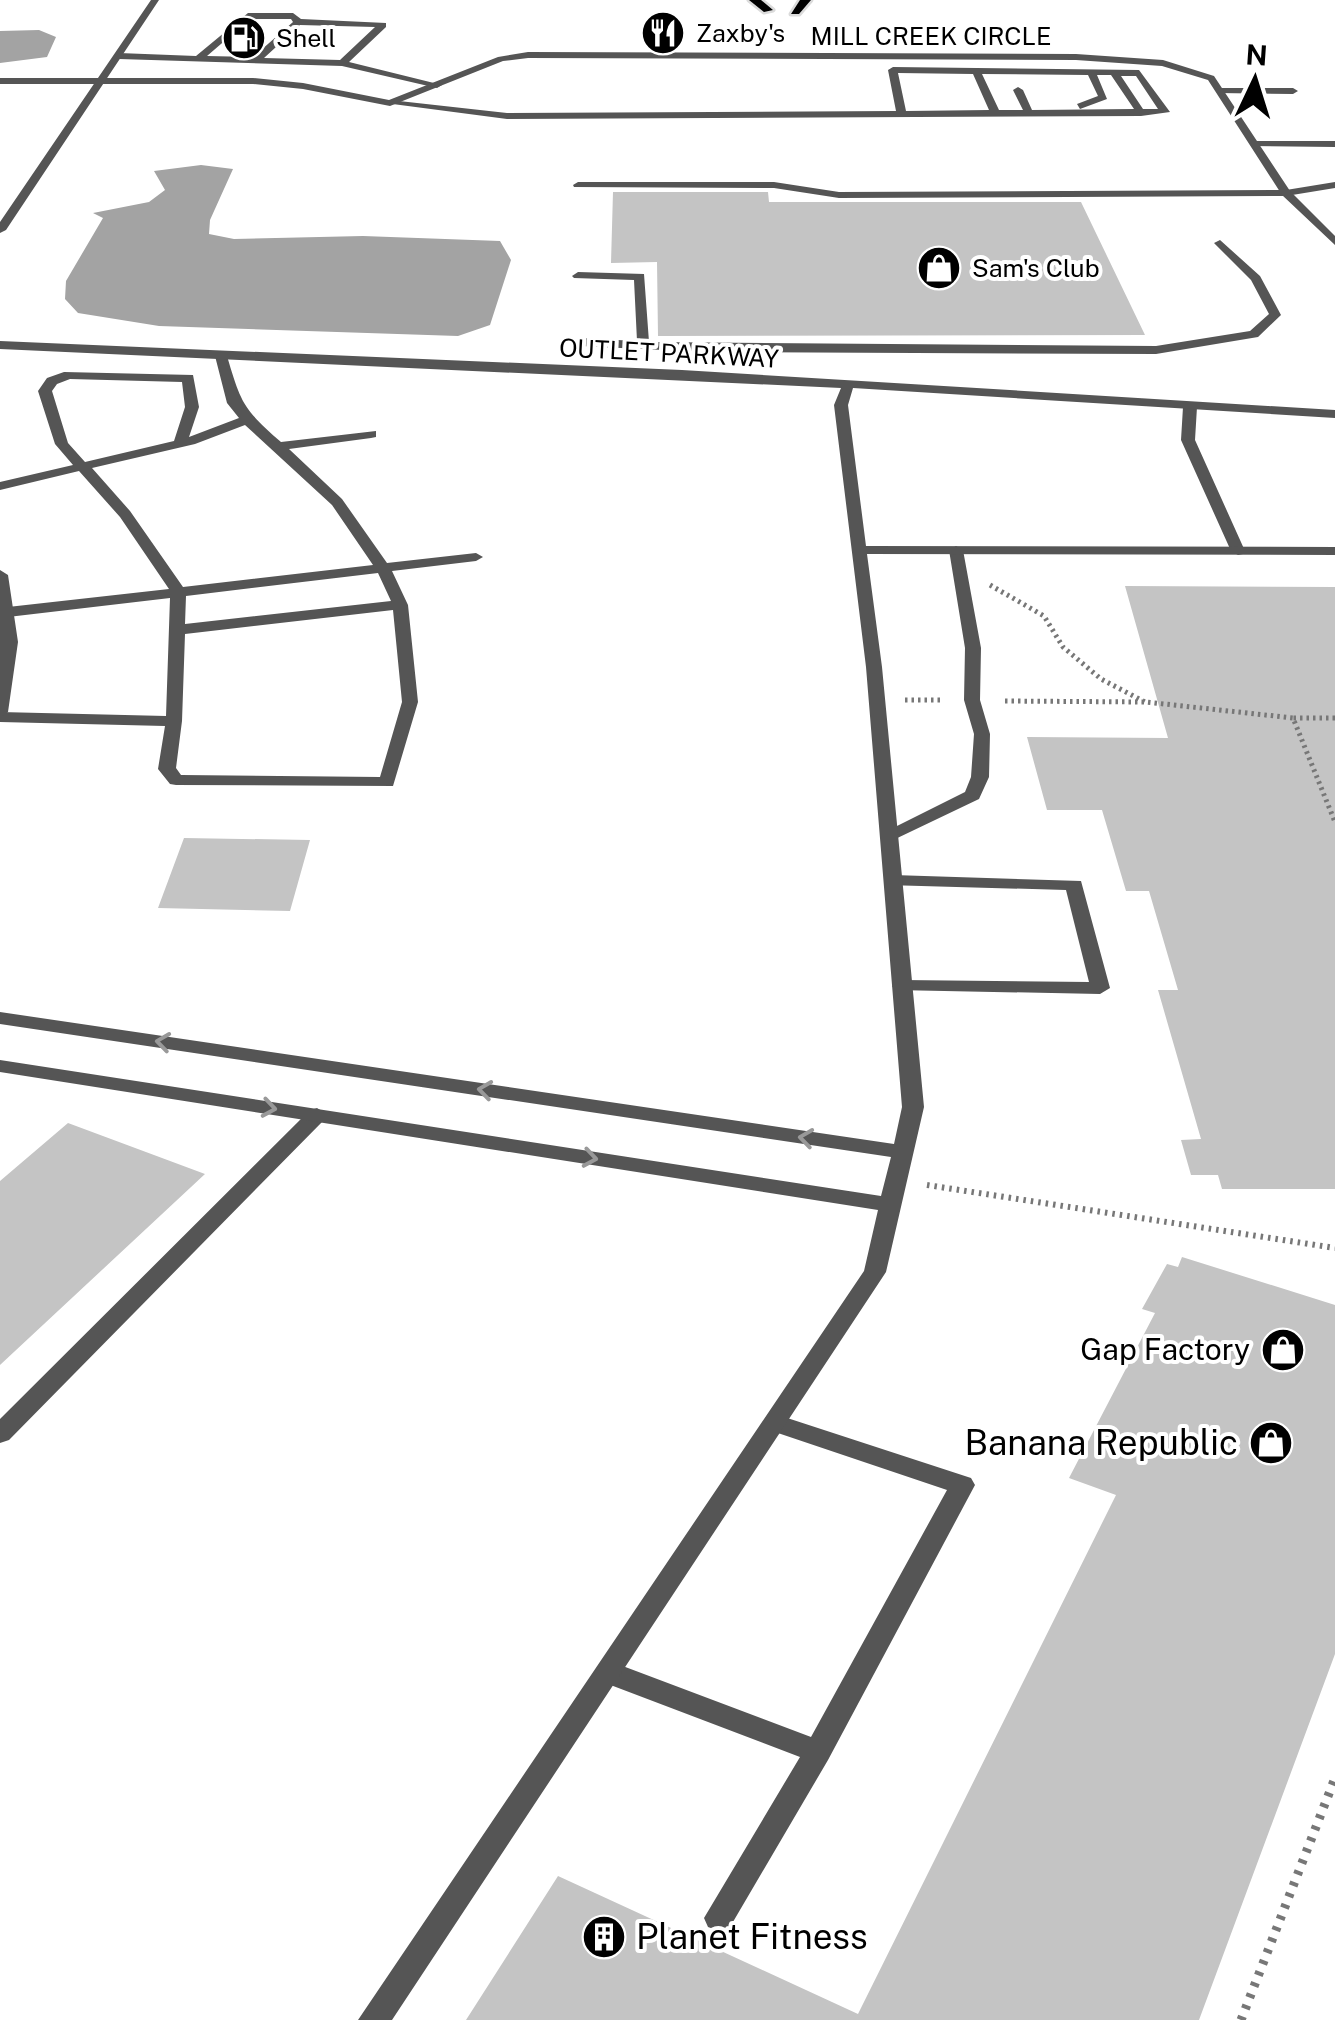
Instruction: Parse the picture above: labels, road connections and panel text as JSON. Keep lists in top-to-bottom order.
{
  "streets": {
    "street": ["MILL CREEK CIRCLE", "OUTLET PARKWAY"]
  },
  "places": {
    "restaurant": ["Zaxby's"],
    "fuel station": ["Shell"],
    "shop": ["Sam's Club", "Gap Factory", "Banana Republic"],
    "building": ["Planet Fitness"]
  },
  "north": "top"
}
